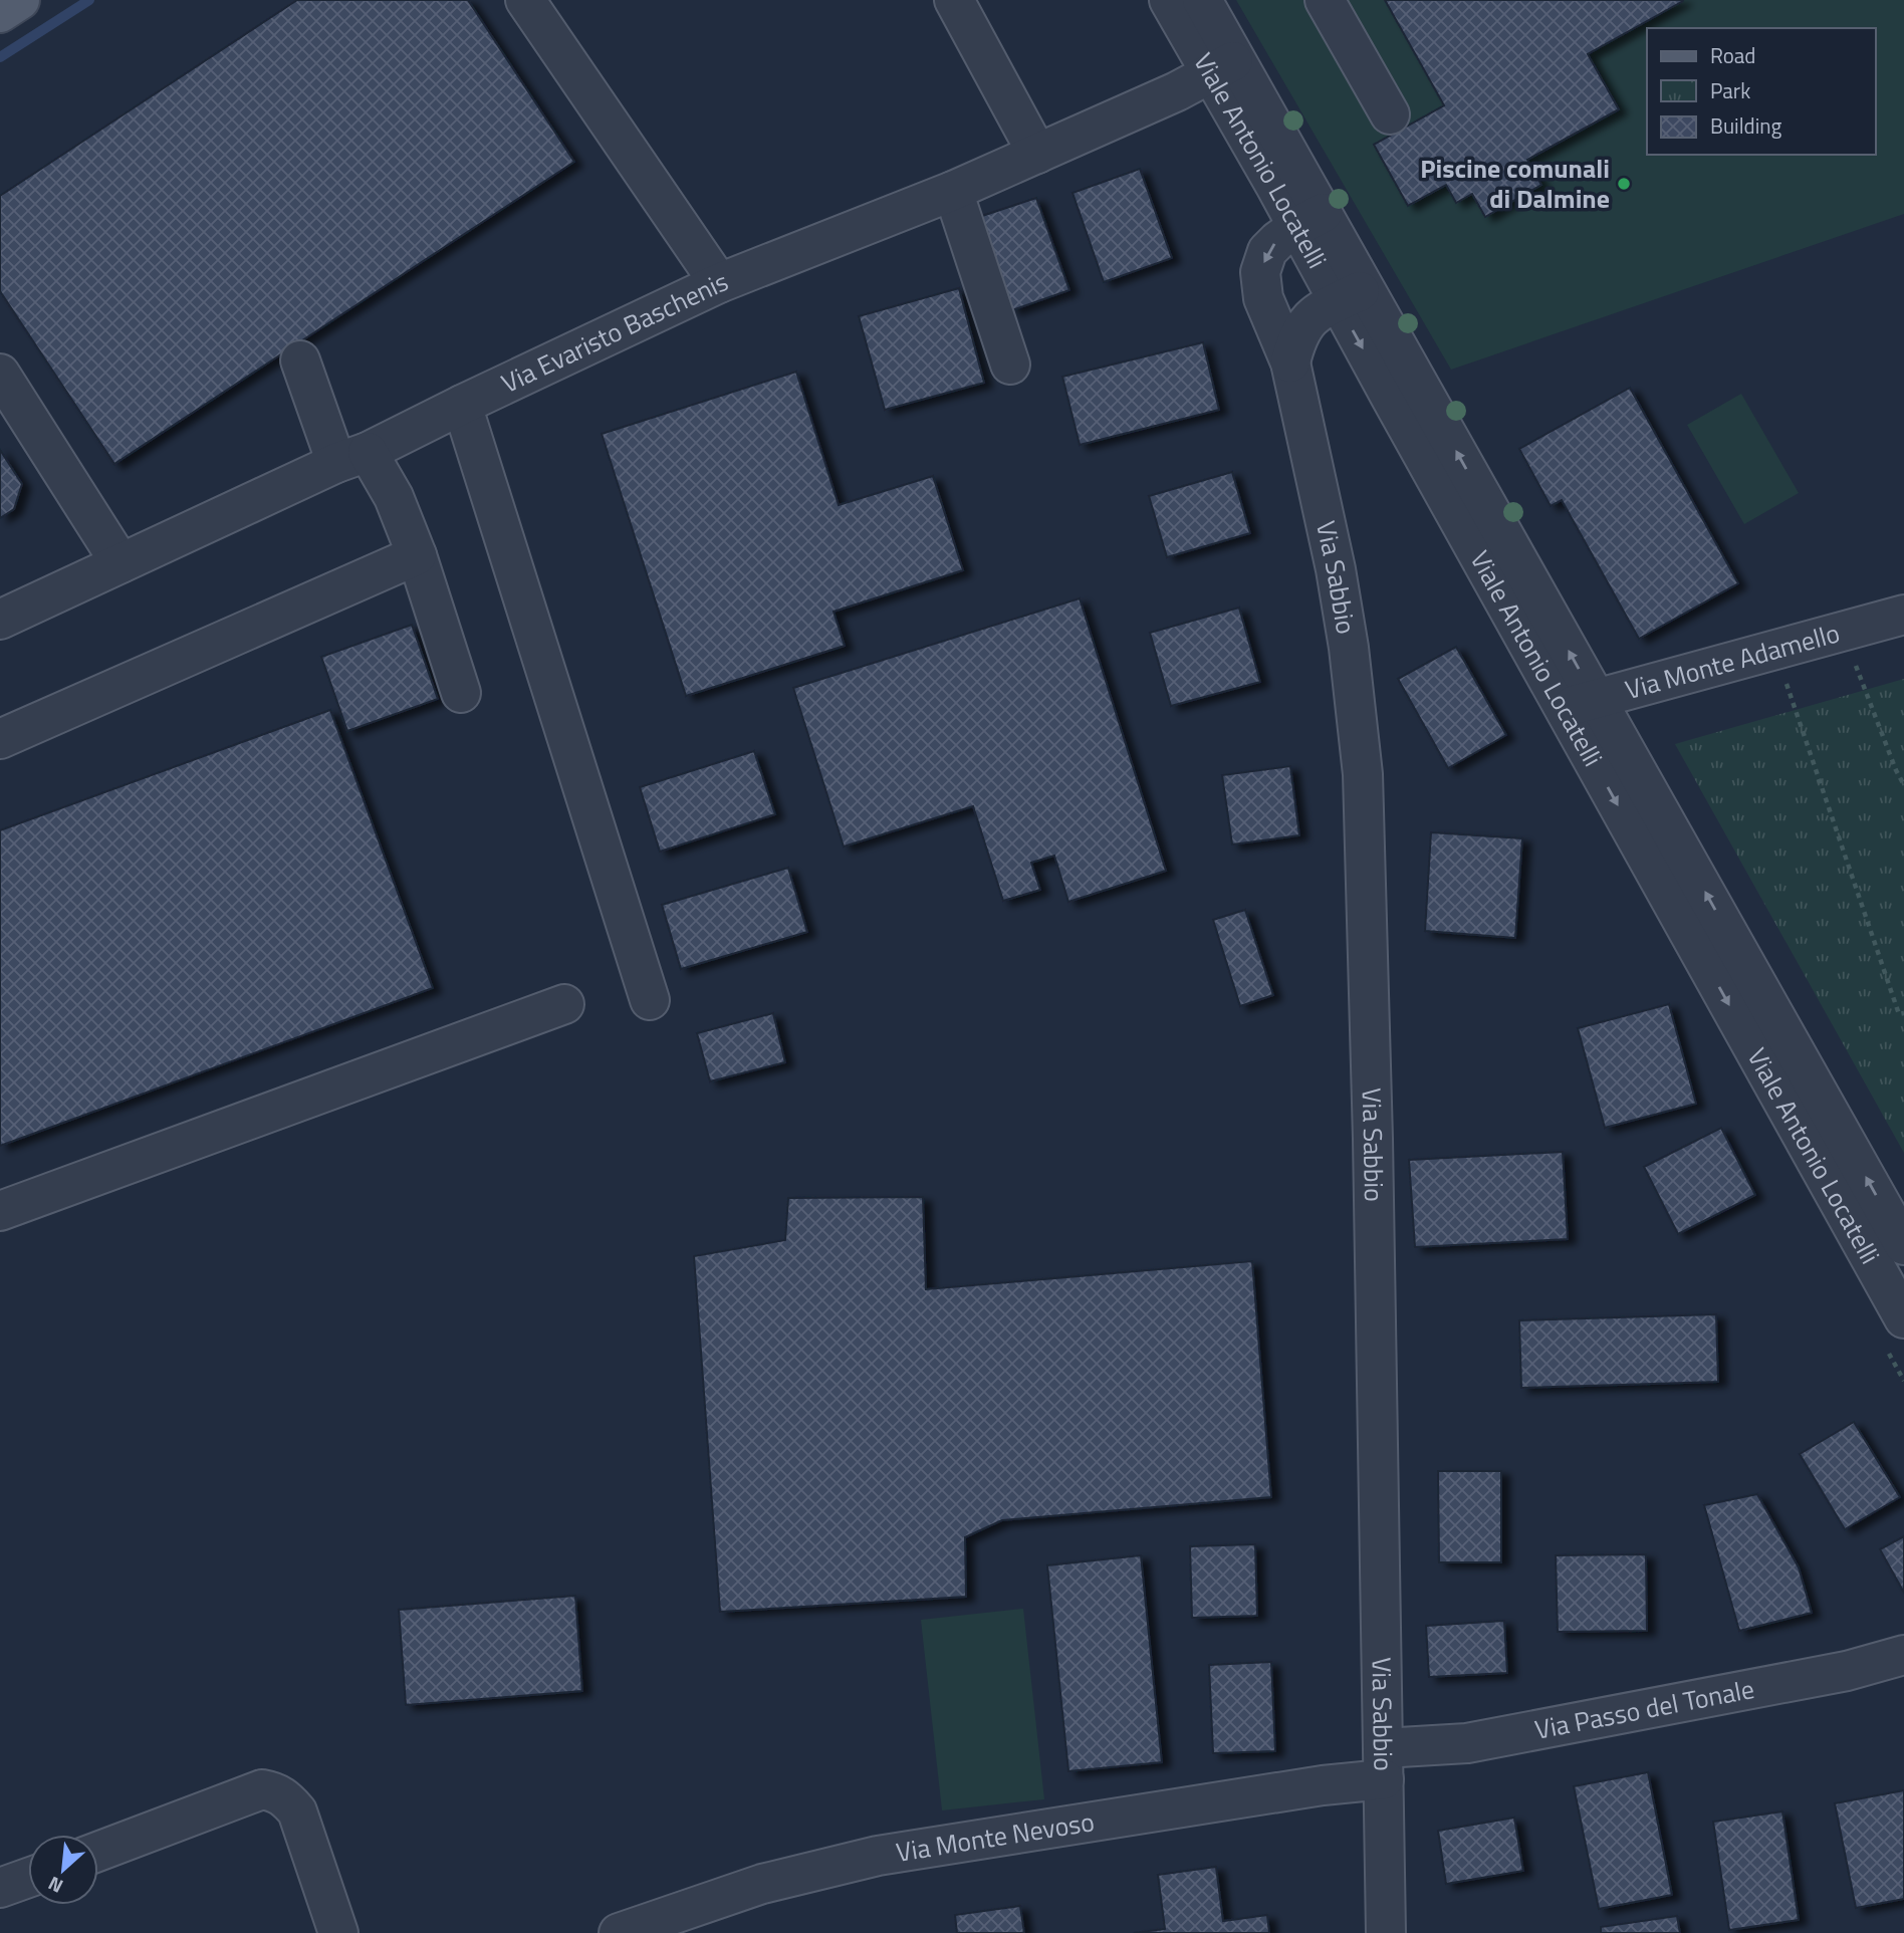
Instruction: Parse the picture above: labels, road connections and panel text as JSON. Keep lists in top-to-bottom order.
{
  "streets": {
    "street": [
      "Viale Antonio Locatelli",
      "Via Evaristo Baschenis",
      "Via Sabbio",
      "Via Monte Adamello",
      "Via Passo del Tonale",
      "Via Monte Nevoso"
    ]
  },
  "crossings": [
    ["Viale Antonio Locatelli", "Via Evaristo Baschenis"],
    ["Viale Antonio Locatelli", "Via Sabbio"],
    ["Viale Antonio Locatelli", "Via Monte Adamello"],
    ["Via Sabbio", "Via Passo del Tonale"],
    ["Via Sabbio", "Via Monte Nevoso"],
    ["Via Passo del Tonale", "Via Monte Nevoso"]
  ],
  "places": ["Piscine comunali di Dalmine"],
  "legend": ["Road", "Park", "Building"],
  "north": "bottom left"
}
